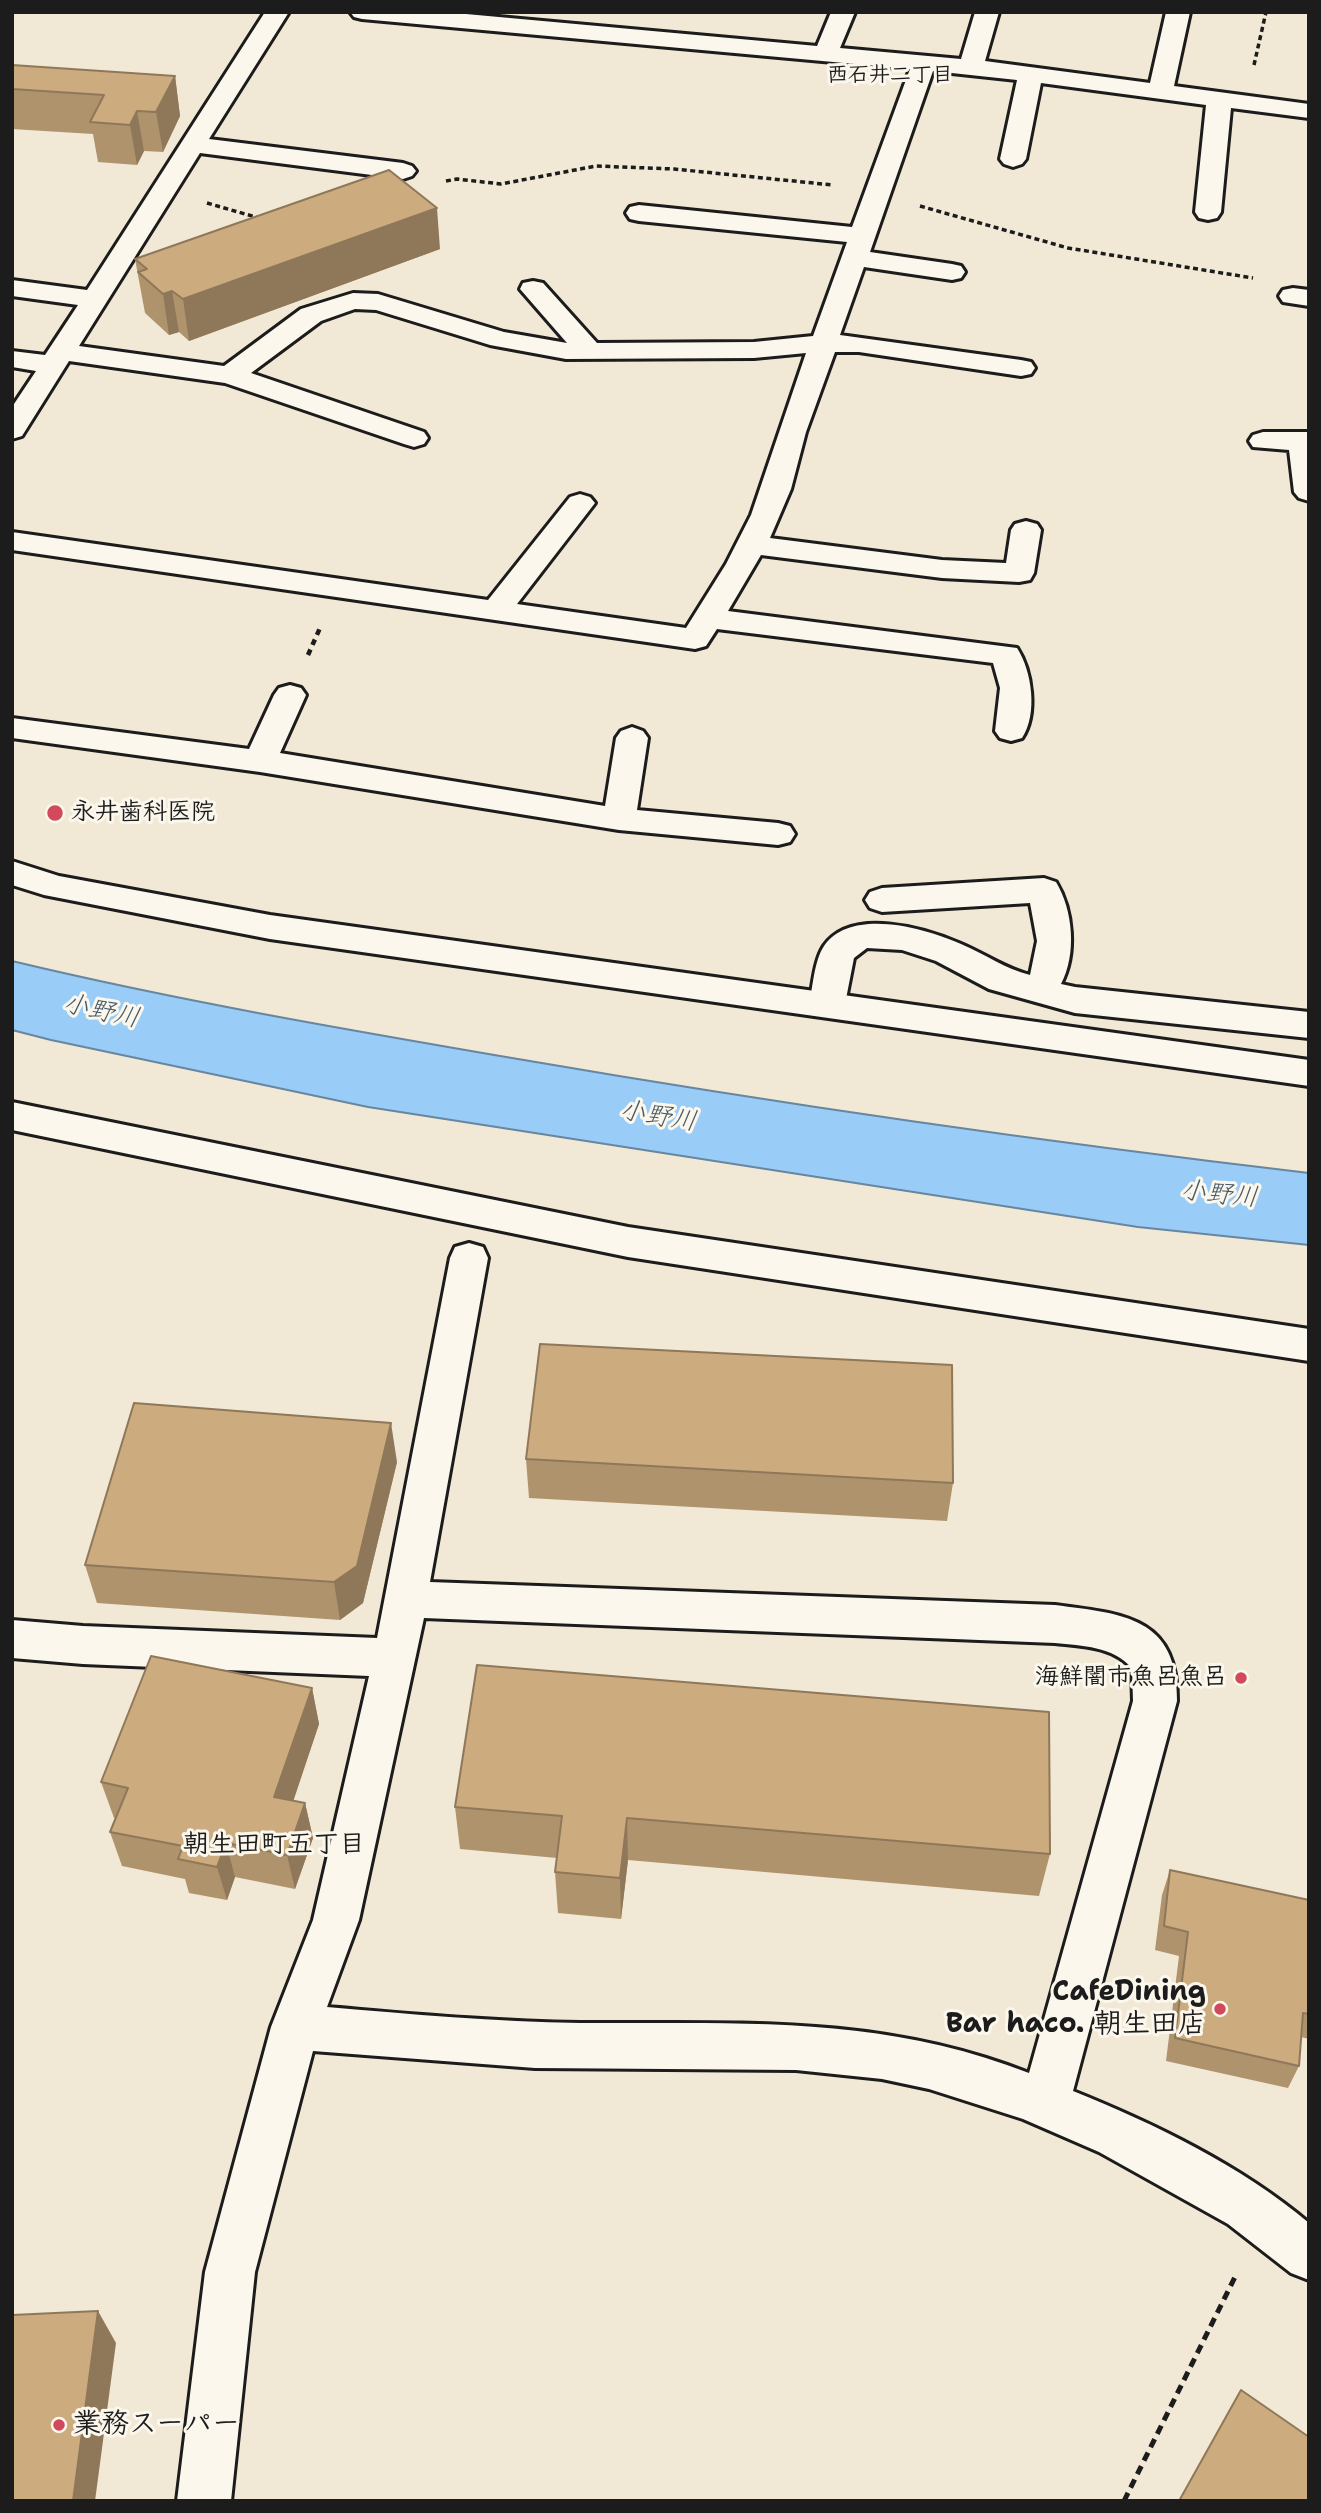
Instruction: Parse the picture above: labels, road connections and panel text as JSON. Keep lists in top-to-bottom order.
{
  "districts": ["西石井二丁目", "朝生田町五丁目"],
  "water": ["小野川"],
  "places": [
    "永井歯科医院",
    "海鮮闇市魚呂魚呂",
    "CafeDining Bar haco. 朝生田店",
    "業務スーパー"
  ]
}
